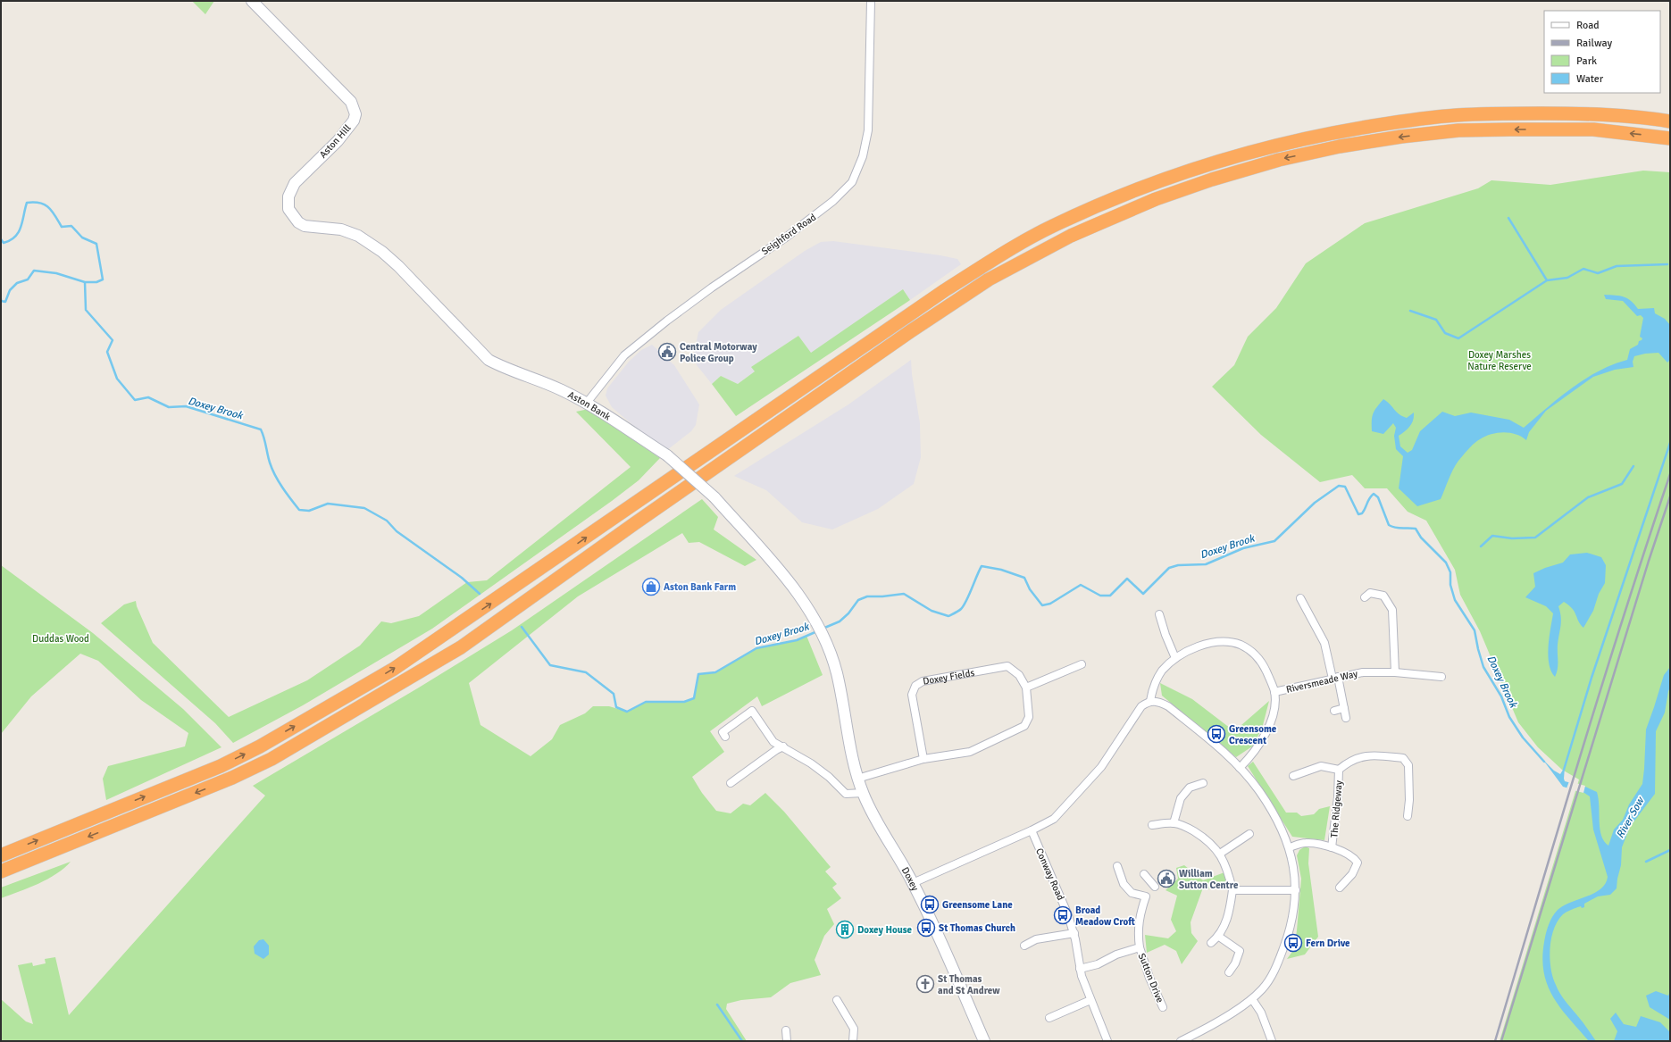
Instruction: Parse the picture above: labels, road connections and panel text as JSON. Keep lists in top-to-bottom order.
{
  "streets": {
    "street": [
      "Aston Hill",
      "Seighford Road",
      "Aston Bank",
      "Doxey Fields",
      "Riversmeade Way",
      "The Ridgeway",
      "Conway Road",
      "Doxey",
      "Sutton Drive"
    ]
  },
  "crossings": [
    ["Aston Hill", "Aston Bank"],
    ["Seighford Road", "Aston Bank"],
    ["Aston Bank", "Doxey Fields"],
    ["Aston Bank", "Doxey"],
    ["Doxey Fields", "Doxey"],
    ["Conway Road", "Sutton Drive"]
  ],
  "water": ["Doxey Brook", "River Sow"],
  "parks": ["Doxey Marshes Nature Reserve", "Duddas Wood"],
  "places": {
    "public building": ["Central Motorway Police Group", "William Sutton Centre"],
    "shop": ["Aston Bank Farm"],
    "bus stop": [
      "Greensome Crescent",
      "Greensome Lane",
      "Broad Meadow Croft",
      "St Thomas Church",
      "Fern Drive"
    ],
    "building": ["Doxey House"],
    "church": ["St Thomas and St Andrew"]
  },
  "legend": [
    "Road",
    "Railway",
    "Park",
    "Water"
  ]
}
